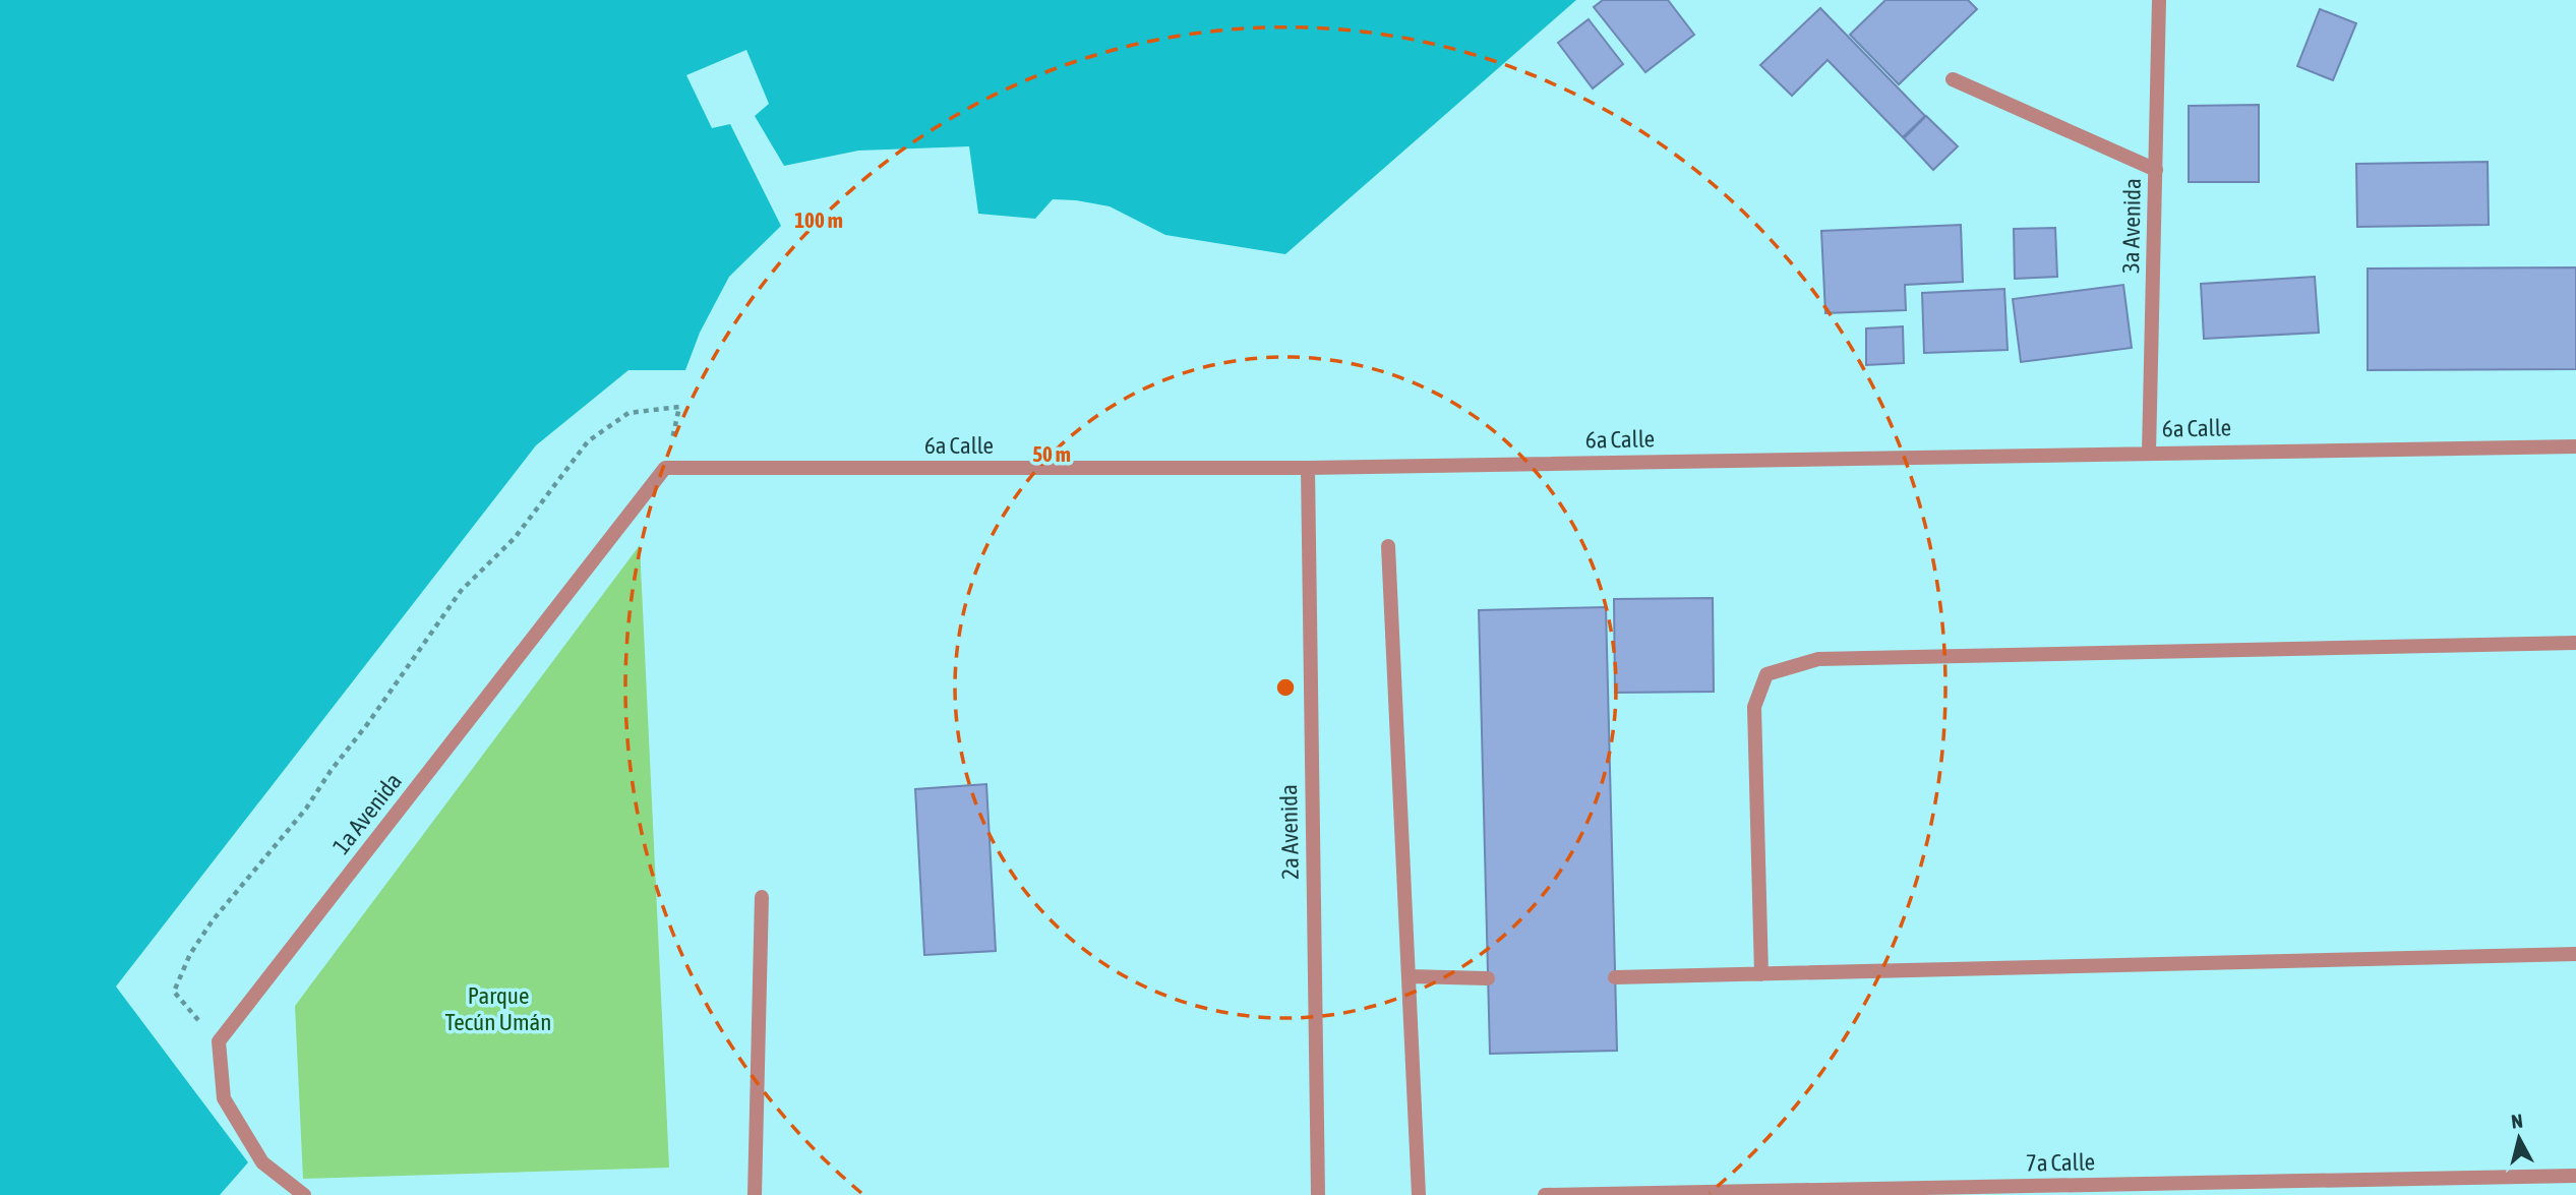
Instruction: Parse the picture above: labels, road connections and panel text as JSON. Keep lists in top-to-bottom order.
{
  "streets": {
    "street": [
      "3a Avenida",
      "6a Calle",
      "1a Avenida",
      "2a Avenida",
      "7a Calle"
    ]
  },
  "crossings": [
    ["3a Avenida", "6a Calle"],
    ["6a Calle", "1a Avenida"],
    ["6a Calle", "2a Avenida"]
  ],
  "parks": ["Parque Tecún Umán"],
  "north": "top",
  "rings": ["100 m", "50 m"]
}
